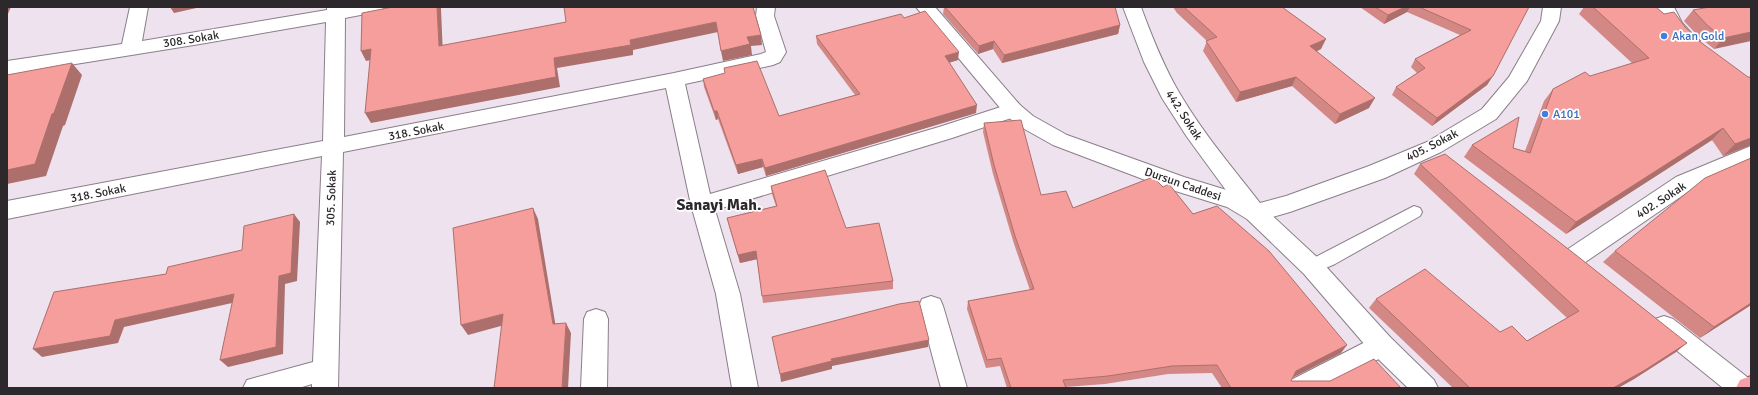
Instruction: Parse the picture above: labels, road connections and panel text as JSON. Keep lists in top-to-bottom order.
{
  "streets": {
    "street": [
      "308. Sokak",
      "442. Sokak",
      "318. Sokak",
      "405. Sokak",
      "Dursun Caddesi",
      "305. Sokak",
      "402. Sokak"
    ]
  },
  "crossings": [
    ["308. Sokak", "305. Sokak"],
    ["442. Sokak", "405. Sokak"],
    ["442. Sokak", "Dursun Caddesi"],
    ["318. Sokak", "305. Sokak"],
    ["405. Sokak", "Dursun Caddesi"]
  ],
  "districts": ["Sanayi Mah."],
  "places": ["Akan Gold", "A101"]
}
